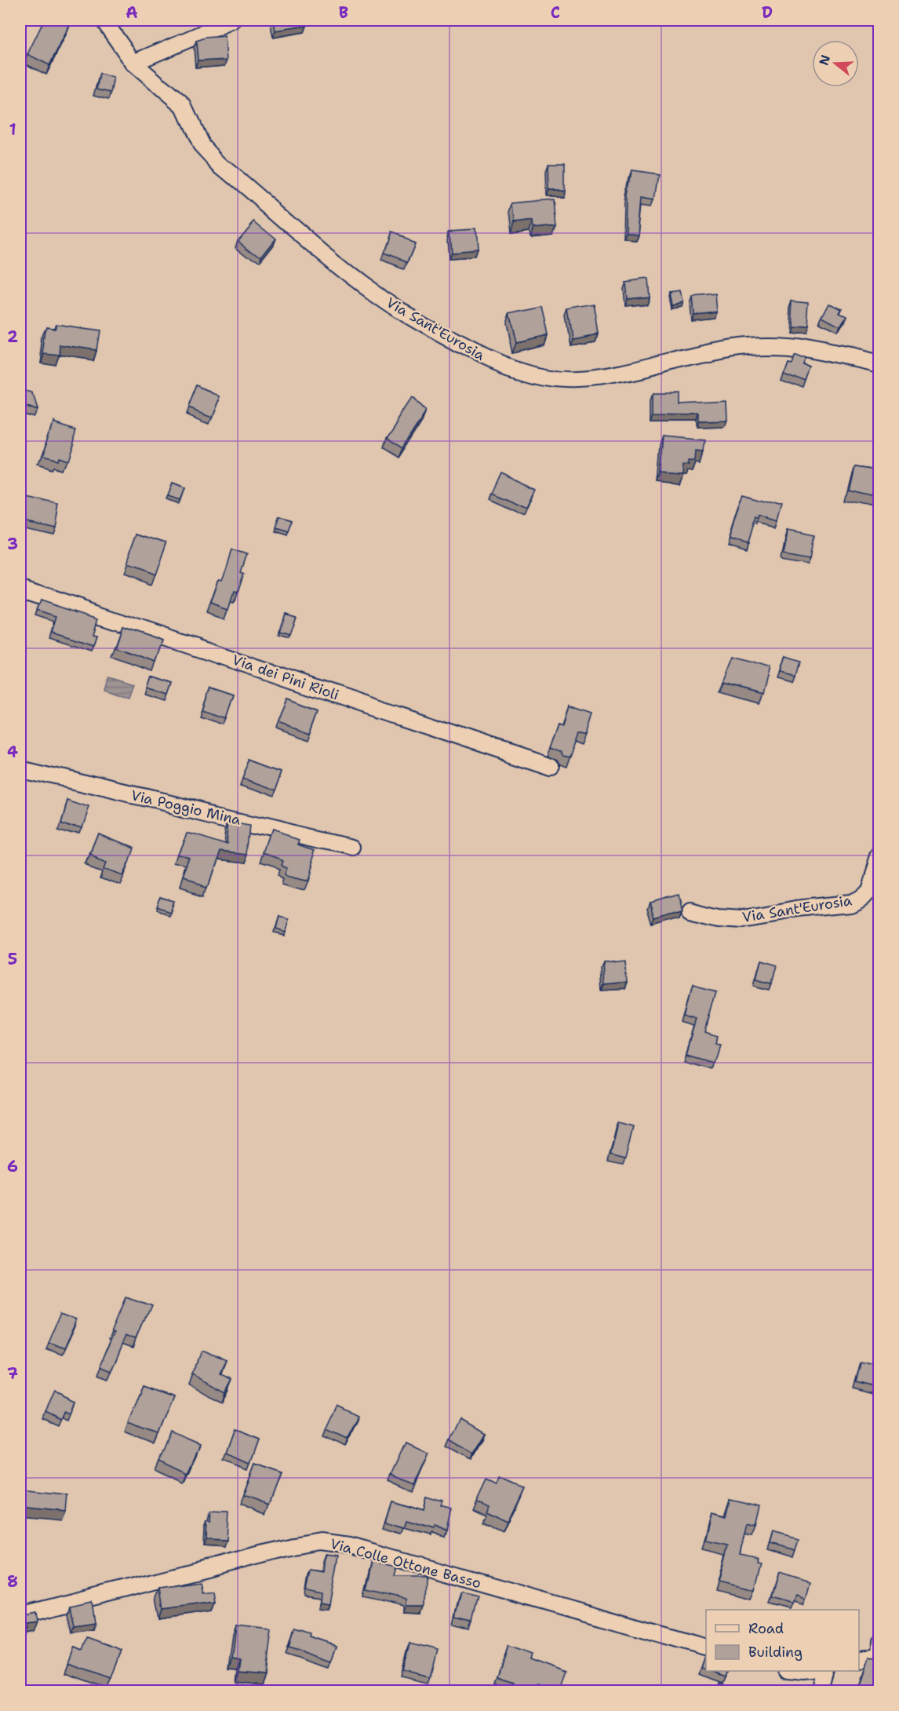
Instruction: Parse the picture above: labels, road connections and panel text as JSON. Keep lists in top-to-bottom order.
{
  "streets": {
    "street": [
      "Via Sant'Eurosia",
      "Via dei Pini Rioli",
      "Via Poggio Mina",
      "Via Colle Ottone Basso"
    ]
  },
  "legend": ["Road", "Building"],
  "north": "left",
  "grid": {
    "columns": [
      "A",
      "B",
      "C",
      "D"
    ],
    "rows": [
      "1",
      "2",
      "3",
      "4",
      "5",
      "6",
      "7",
      "8"
    ]
  }
}
